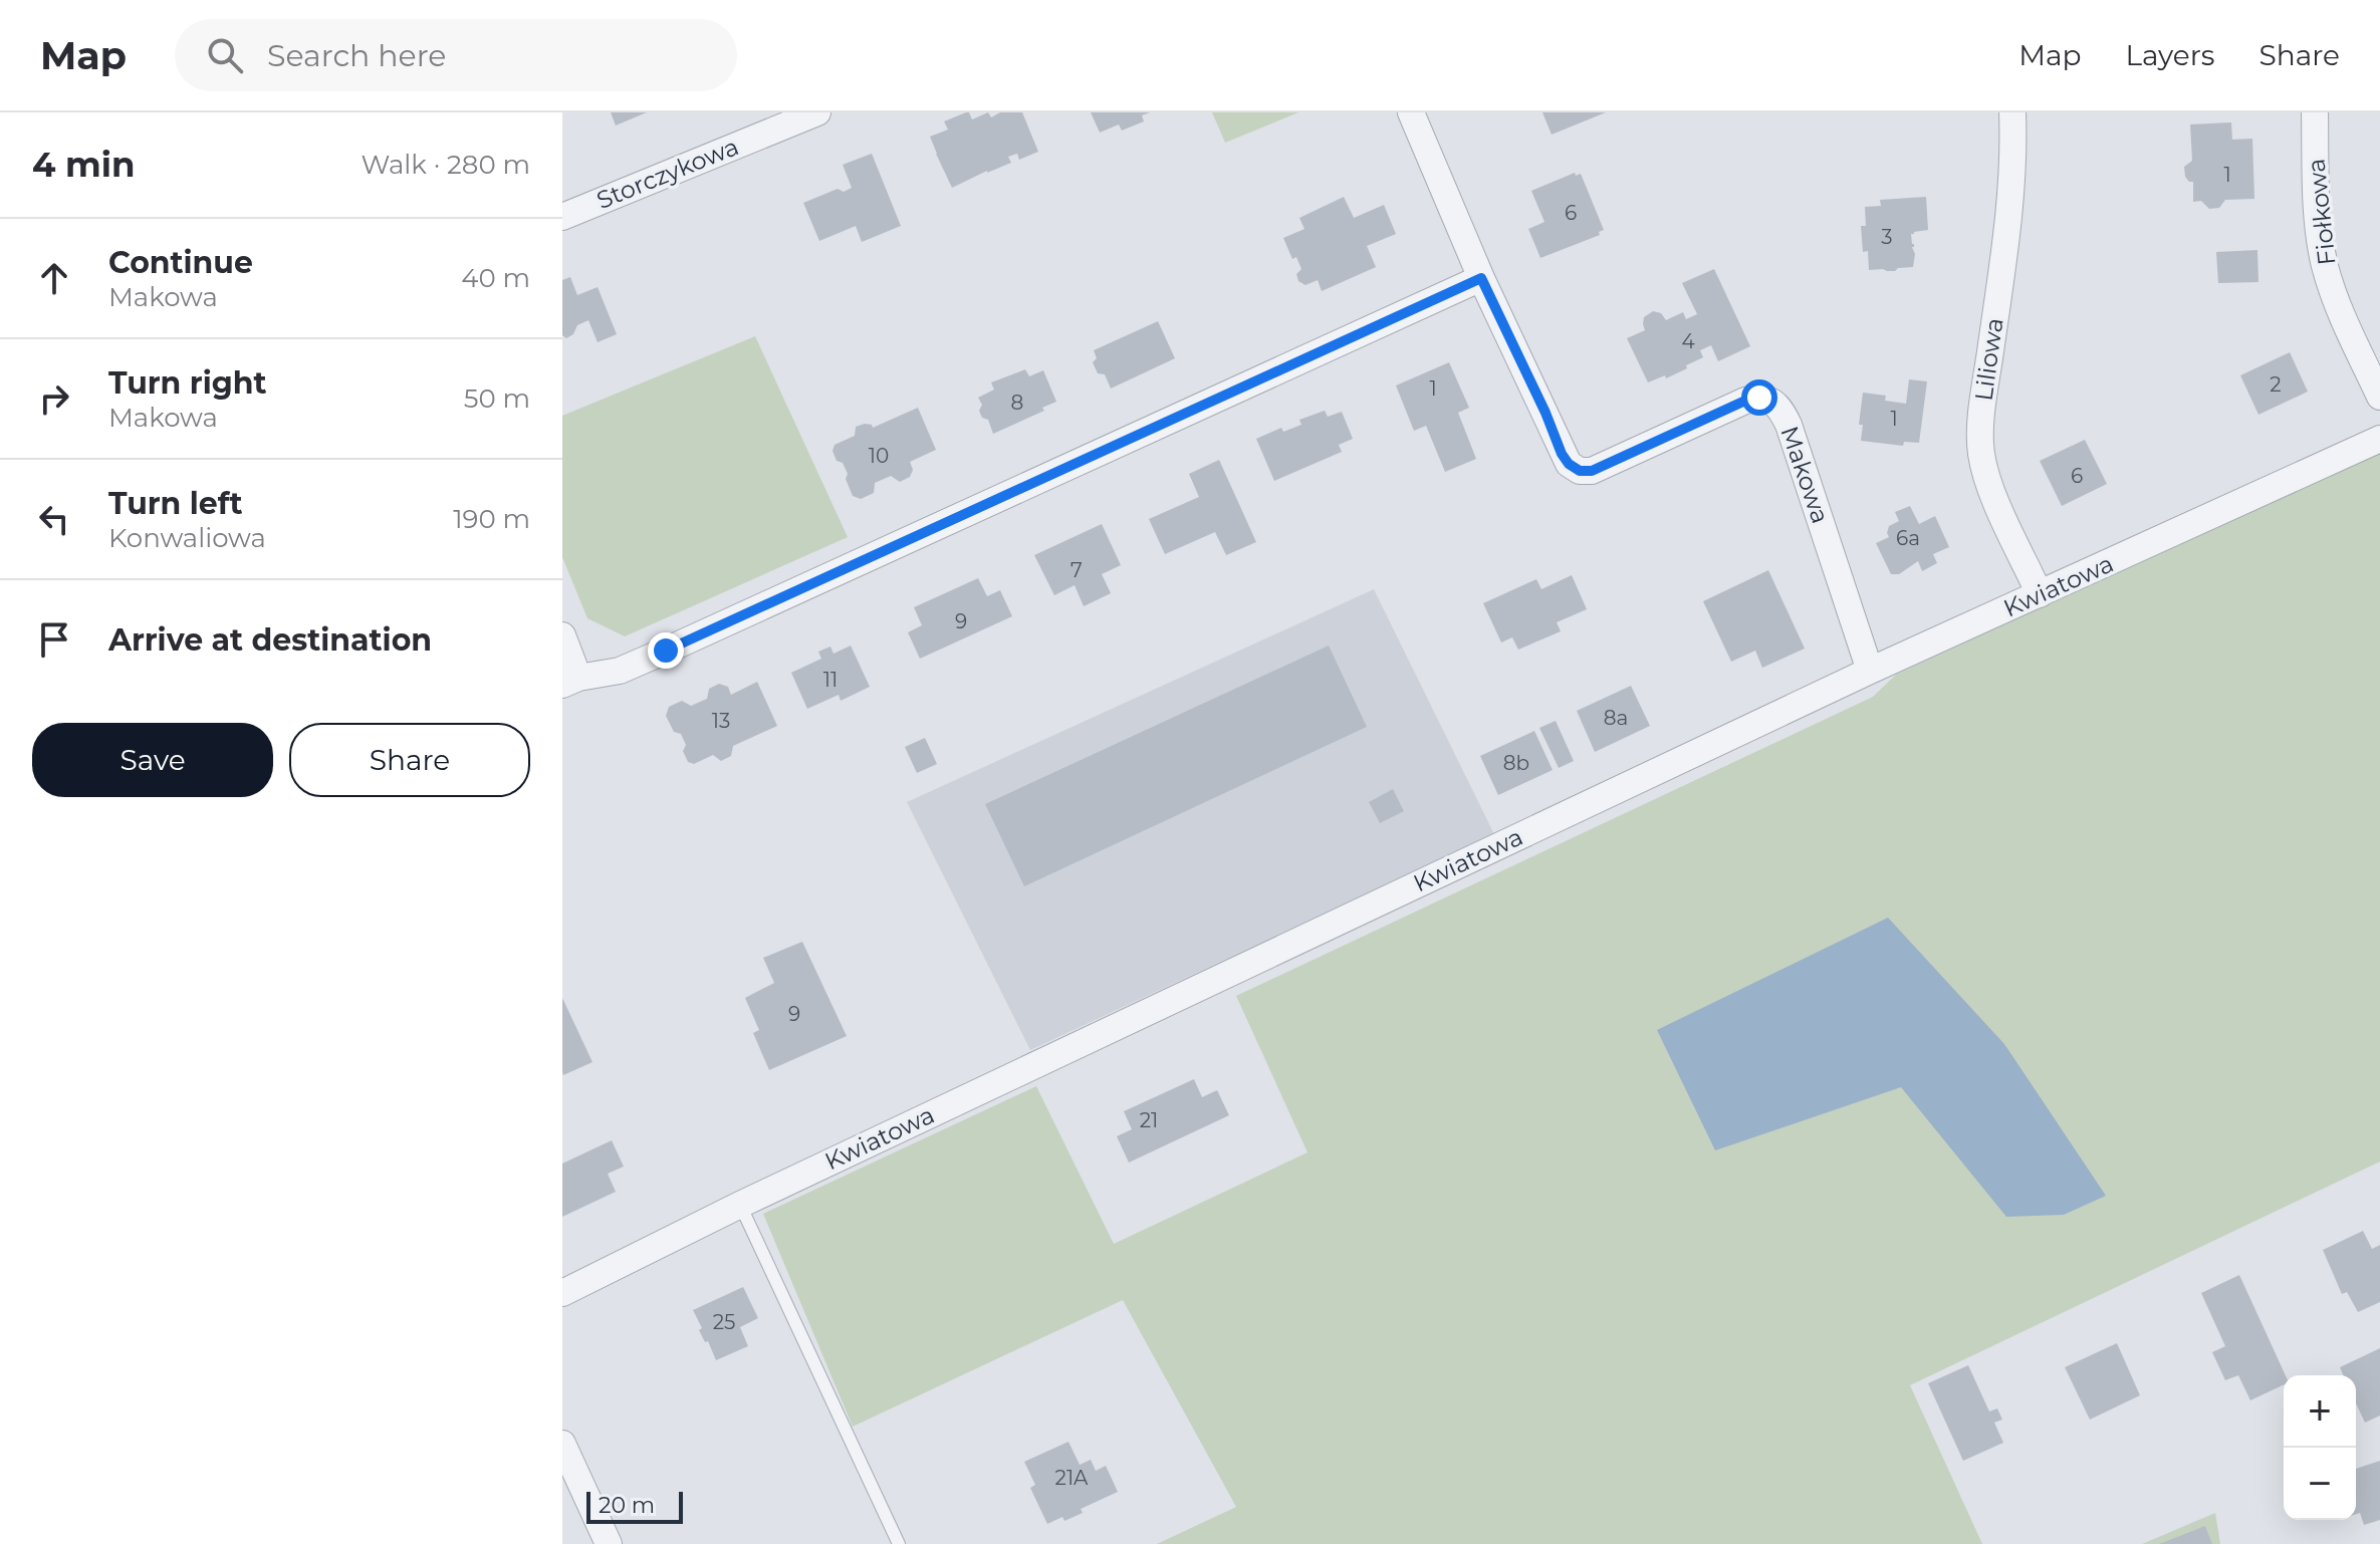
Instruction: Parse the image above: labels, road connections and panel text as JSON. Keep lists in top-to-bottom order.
{
  "streets": {
    "street": [
      "Storczykowa",
      "Fiołkowa",
      "Liliowa",
      "Makowa",
      "Kwiatowa"
    ]
  },
  "crossings": [
    ["Liliowa", "Kwiatowa"],
    ["Makowa", "Kwiatowa"]
  ],
  "house_numbers": [
    "1",
    "6",
    "3",
    "4",
    "2",
    "1",
    "8",
    "1",
    "10",
    "6",
    "6a",
    "7",
    "9",
    "11",
    "8a",
    "13",
    "8b",
    "9",
    "21",
    "25",
    "21A"
  ],
  "scale_bar": "20 m",
  "page": {
    "header": "Map",
    "search": "Search here",
    "nav": ["Map", "Layers", "Share"],
    "heading": ["4 min", "Walk · 280 m"],
    "list": [
      ["Continue", "Makowa", "40 m"],
      ["Turn right", "Makowa", "50 m"],
      ["Turn left", "Konwaliowa", "190 m"],
      "Arrive at destination"
    ],
    "buttons": ["Save", "Share"],
    "map_buttons": ["+", "−"],
    "scale": "20 m"
  }
}
